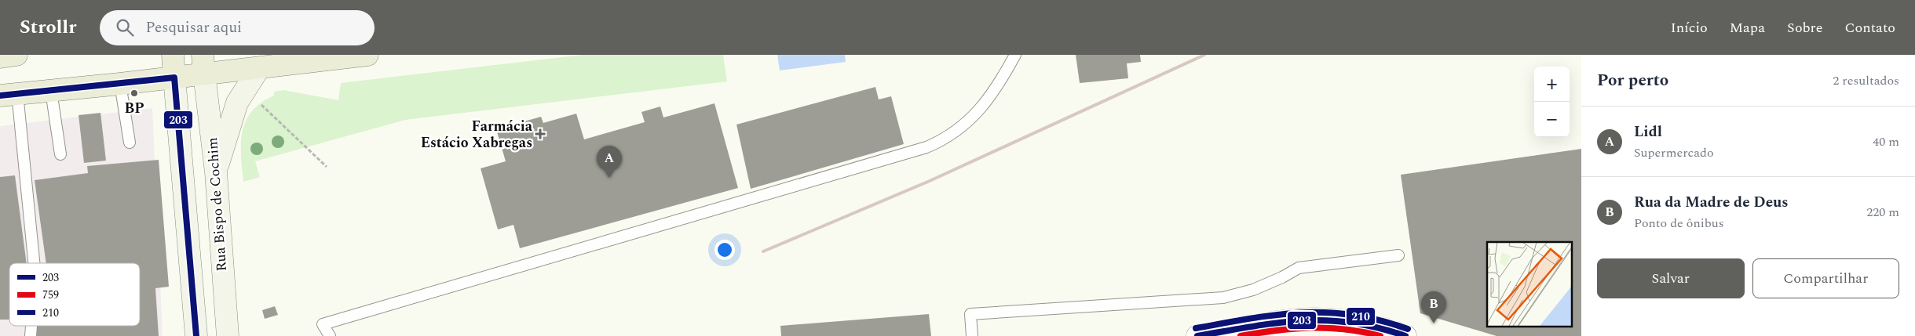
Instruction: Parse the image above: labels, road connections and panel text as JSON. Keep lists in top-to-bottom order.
{
  "streets": {
    "main road": ["Rua Bispo de Cochim"]
  },
  "places": {
    "other": ["BP"],
    "health": ["Farmácia Estácio Xabregas"]
  },
  "lines": ["transit line 203", "transit line 210", "transit line 759"],
  "legend": ["203", "759", "210"],
  "page": {
    "header": "Strollr",
    "search": "Pesquisar aqui",
    "nav": [
      "Início",
      "Mapa",
      "Sobre",
      "Contato"
    ],
    "heading": ["Por perto", "2 resultados"],
    "map_buttons": ["+", "−"],
    "list": [
      {
        "mark": "A",
        "name": "Lidl",
        "note": "Supermercado",
        "value": "40 m"
      },
      {
        "mark": "B",
        "name": "Rua da Madre de Deus",
        "note": "Ponto de ônibus",
        "value": "220 m"
      }
    ],
    "pins": ["A", "B"],
    "buttons": ["Salvar", "Compartilhar"]
  }
}
